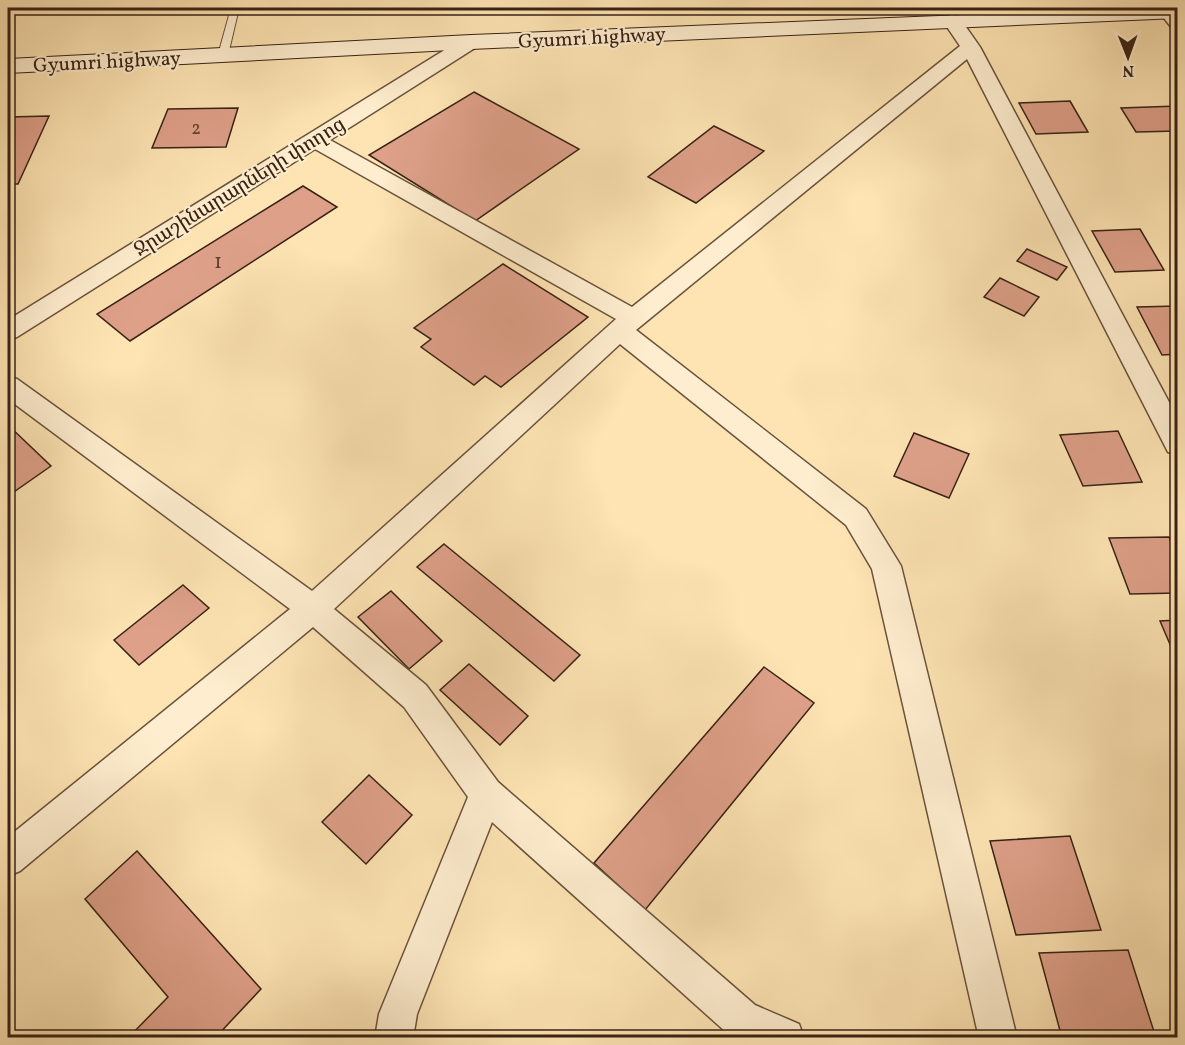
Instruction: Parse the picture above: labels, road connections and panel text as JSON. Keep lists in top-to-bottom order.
{
  "streets": {
    "main road": ["Gyumri highway"],
    "street": ["Ջրաշինարարների փողոց"]
  },
  "crossings": [
    ["Gyumri highway", "Ջրաշինարարների փողոց"]
  ],
  "house_numbers": ["2", "1"],
  "north": "bottom"
}
